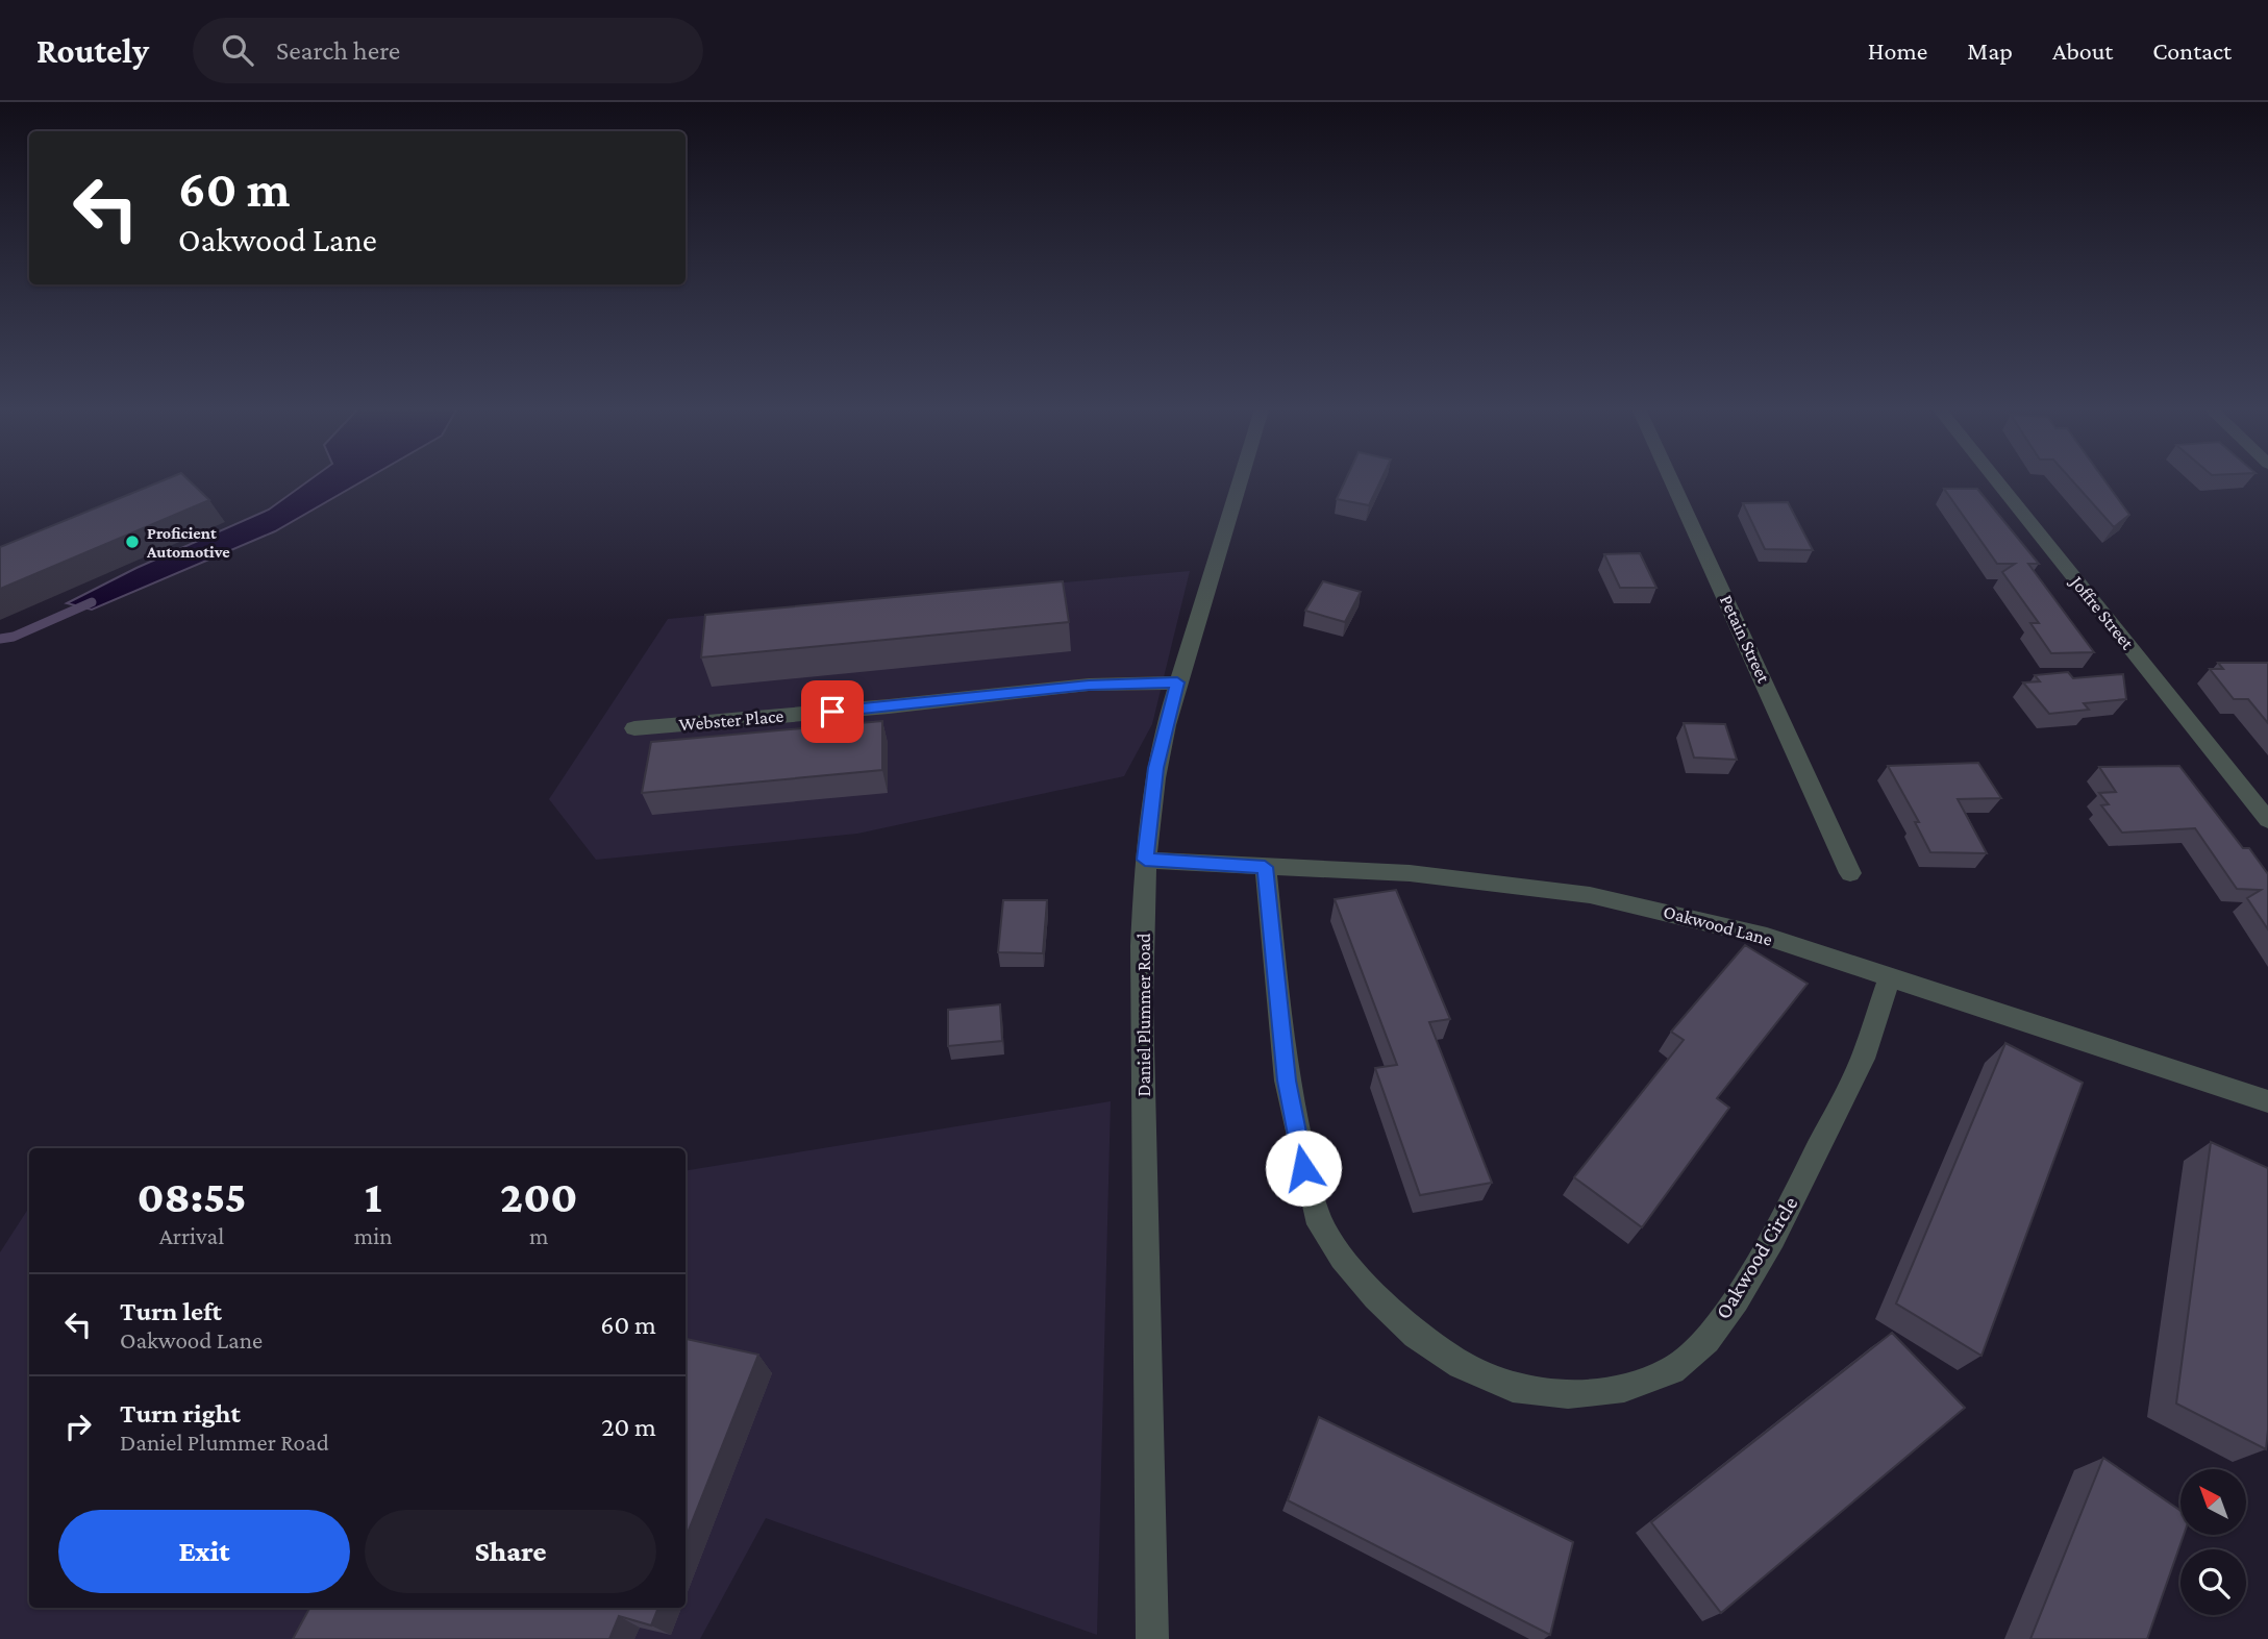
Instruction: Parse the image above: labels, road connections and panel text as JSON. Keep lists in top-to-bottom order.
{
  "streets": {
    "street": [
      "Joffre Street",
      "Petain Street",
      "Webster Place",
      "Oakwood Lane",
      "Daniel Plummer Road",
      "Oakwood Circle"
    ]
  },
  "crossings": [
    ["Webster Place", "Daniel Plummer Road"],
    ["Oakwood Lane", "Daniel Plummer Road"],
    ["Oakwood Lane", "Oakwood Circle"]
  ],
  "places": ["Proficient Automotive"],
  "north": "top left",
  "page": {
    "header": "Routely",
    "search": "Search here",
    "nav": [
      "Home",
      "Map",
      "About",
      "Contact"
    ],
    "turn": ["60 m", "Oakwood Lane"],
    "eta": [
      "08:55",
      "Arrival",
      "1",
      "min",
      "200",
      "m"
    ],
    "list": [
      {
        "name": "Turn left",
        "note": "Oakwood Lane",
        "value": "60 m"
      },
      {
        "name": "Turn right",
        "note": "Daniel Plummer Road",
        "value": "20 m"
      }
    ],
    "buttons": ["Exit", "Share"]
  }
}
